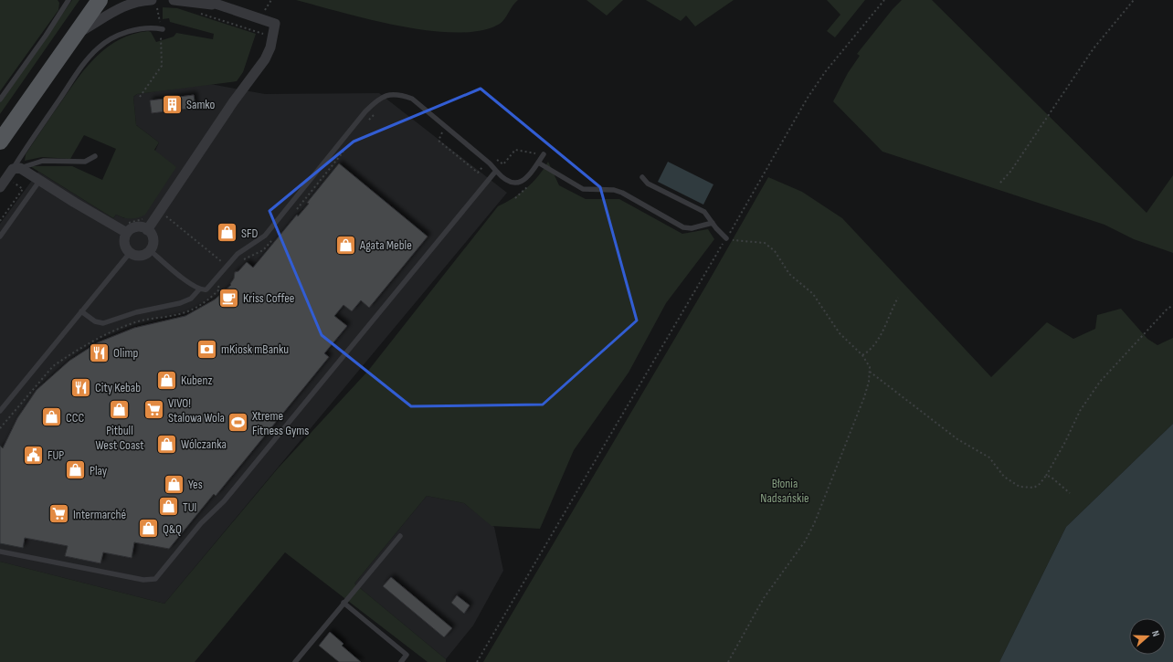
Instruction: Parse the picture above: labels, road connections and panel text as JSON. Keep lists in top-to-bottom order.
{
  "parks": ["Błonia Nadsańskie"],
  "places": {
    "building": ["Samko"],
    "shop": [
      "SFD",
      "Agata Meble",
      "Kubenz",
      "Pitbull West Coast",
      "CCC",
      "Wólczanka",
      "Play",
      "Yes",
      "TUI",
      "Q&Q"
    ],
    "cafe": ["Kriss Coffee"],
    "bank": ["mKiosk mBanku"],
    "restaurant": ["Olimp", "City Kebab"],
    "supermarket": ["VIVO! Stalowa Wola", "Intermarché"],
    "sports": ["Xtreme Fitness Gyms"],
    "public building": ["FUP"]
  },
  "north": "right"
}
